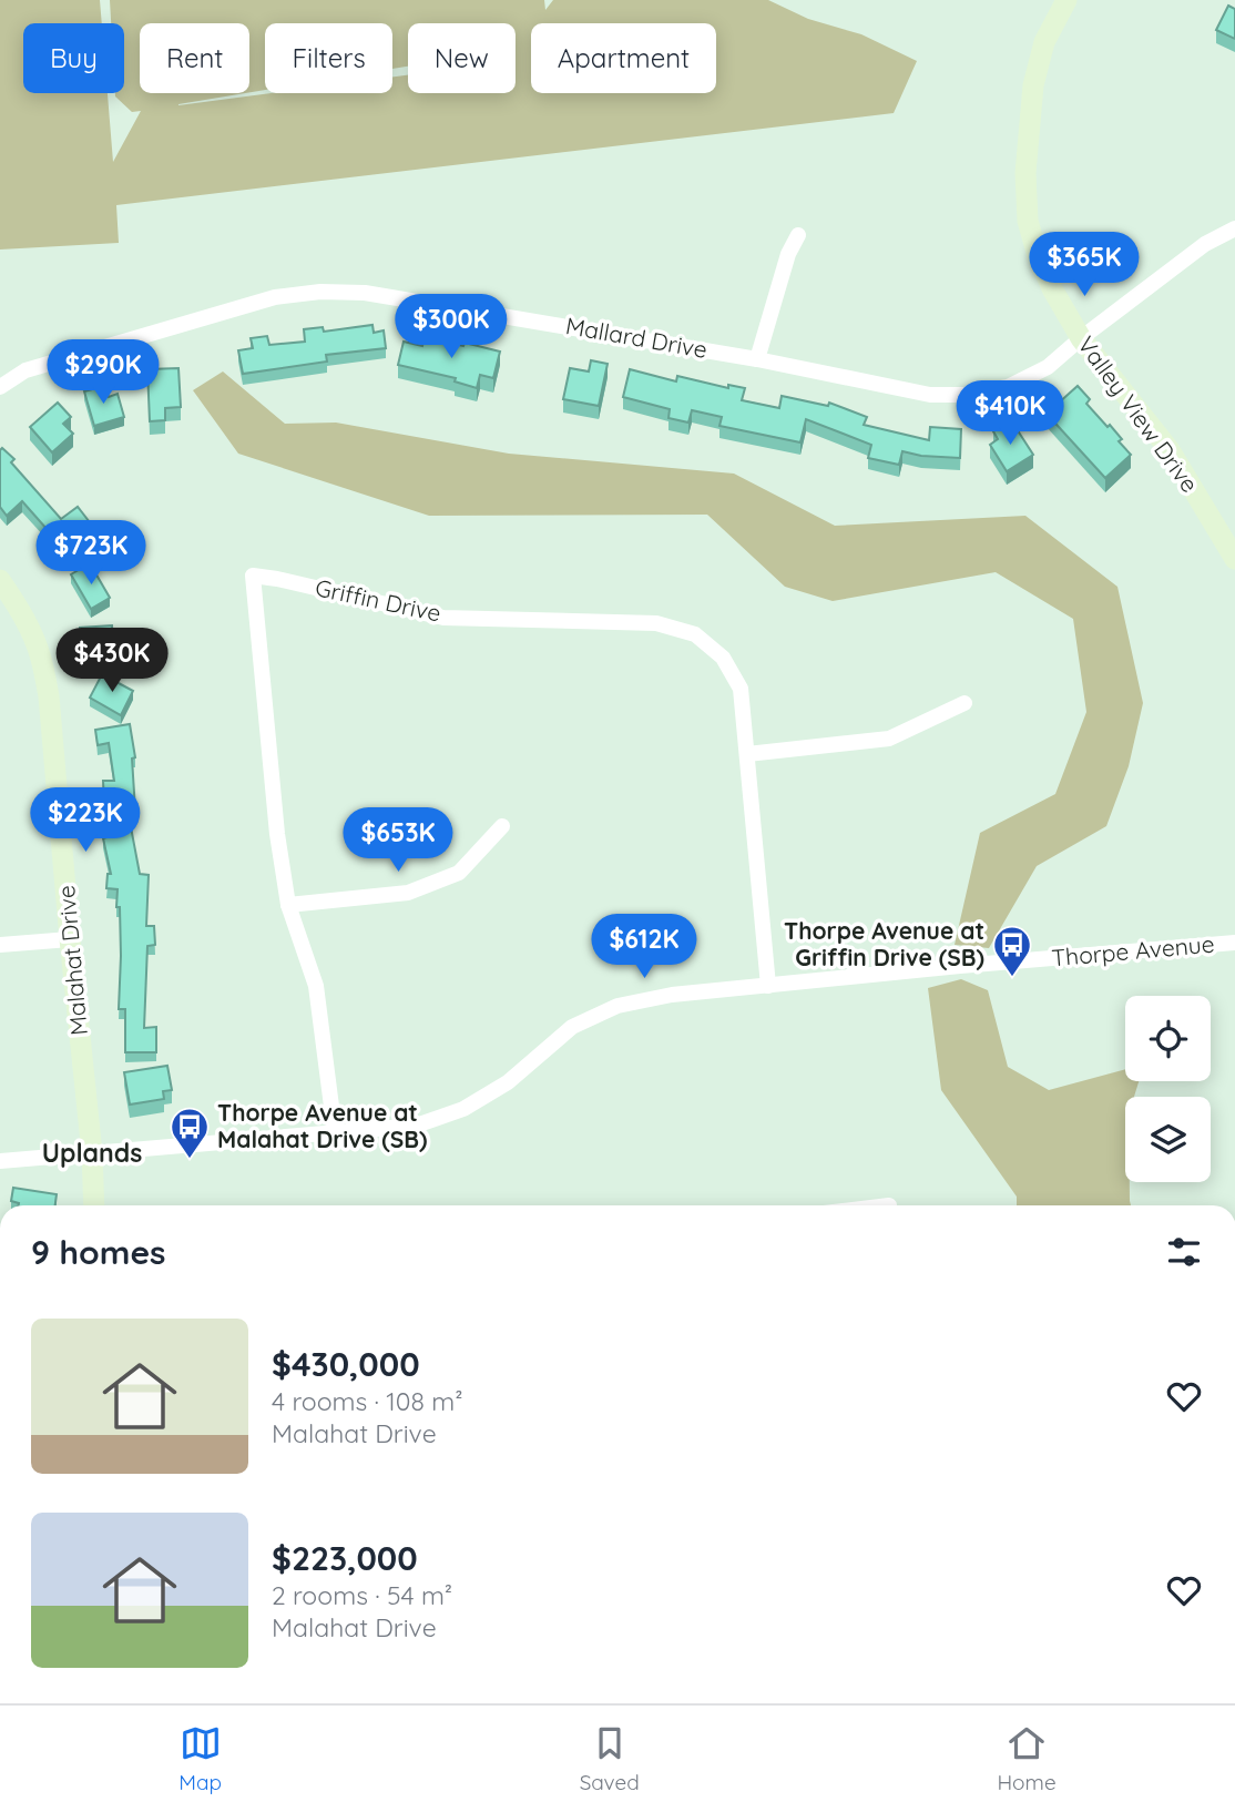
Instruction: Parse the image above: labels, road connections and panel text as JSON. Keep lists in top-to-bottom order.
{
  "streets": {
    "street": [
      "Mallard Drive",
      "Valley View Drive",
      "Griffin Drive",
      "Thorpe Avenue",
      "Malahat Drive"
    ]
  },
  "crossings": [
    ["Mallard Drive", "Valley View Drive"],
    ["Griffin Drive", "Thorpe Avenue"],
    ["Thorpe Avenue", "Malahat Drive"]
  ],
  "districts": ["Uplands"],
  "places": {
    "bus stop": ["Thorpe Avenue at Griffin Drive (SB)", "Thorpe Avenue at Malahat Drive (SB)"]
  },
  "page": {
    "chip": [
      "Buy",
      "Rent",
      "Filters",
      "New",
      "Apartment"
    ],
    "price": [
      "$365K",
      "$300K",
      "$290K",
      "$410K",
      "$723K",
      "$430K",
      "$223K",
      "$653K",
      "$612K"
    ],
    "heading": "9 homes",
    "list": [
      {
        "name": "$430,000",
        "note": "4 rooms · 108 m² · Malahat Drive"
      },
      {
        "name": "$223,000",
        "note": "2 rooms · 54 m² · Malahat Drive"
      }
    ],
    "tabs": ["Map", "Saved", "Home"]
  }
}
